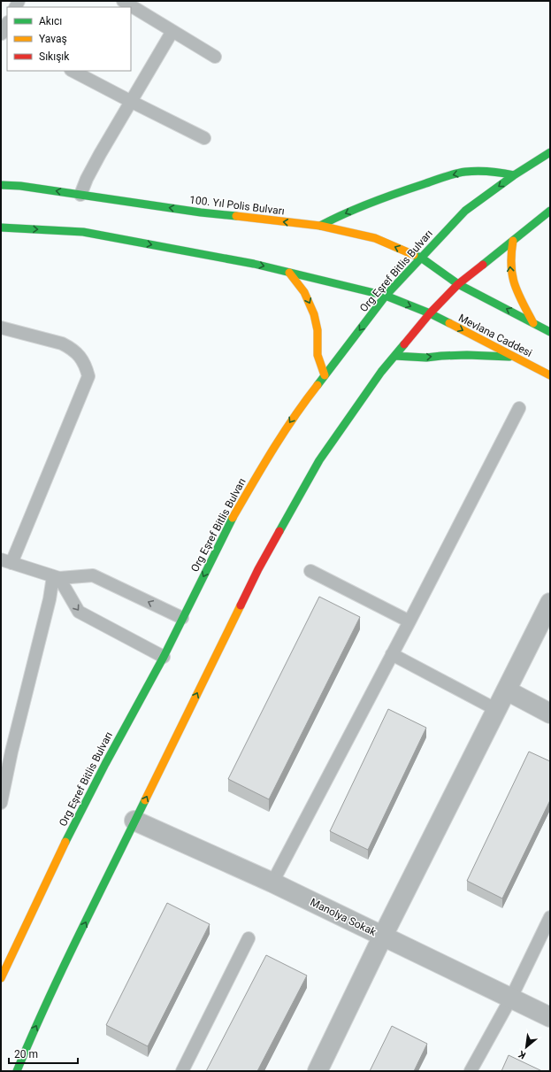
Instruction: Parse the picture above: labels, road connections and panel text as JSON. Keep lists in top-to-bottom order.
{
  "streets": {
    "main road": ["100. Yıl Polis Bulvarı", "Org Eşref Bitlis Bulvarı", "Mevlana Caddesi"],
    "street": ["Manolya Sokak"]
  },
  "crossings": [
    ["100. Yıl Polis Bulvarı", "Org Eşref Bitlis Bulvarı"],
    ["Org Eşref Bitlis Bulvarı", "Mevlana Caddesi"]
  ],
  "one_way": ["100. Yıl Polis Bulvarı"],
  "legend": ["Akıcı", "Yavaş", "Sıkışık"],
  "scale_bar": "20 m",
  "north": "bottom left"
}
